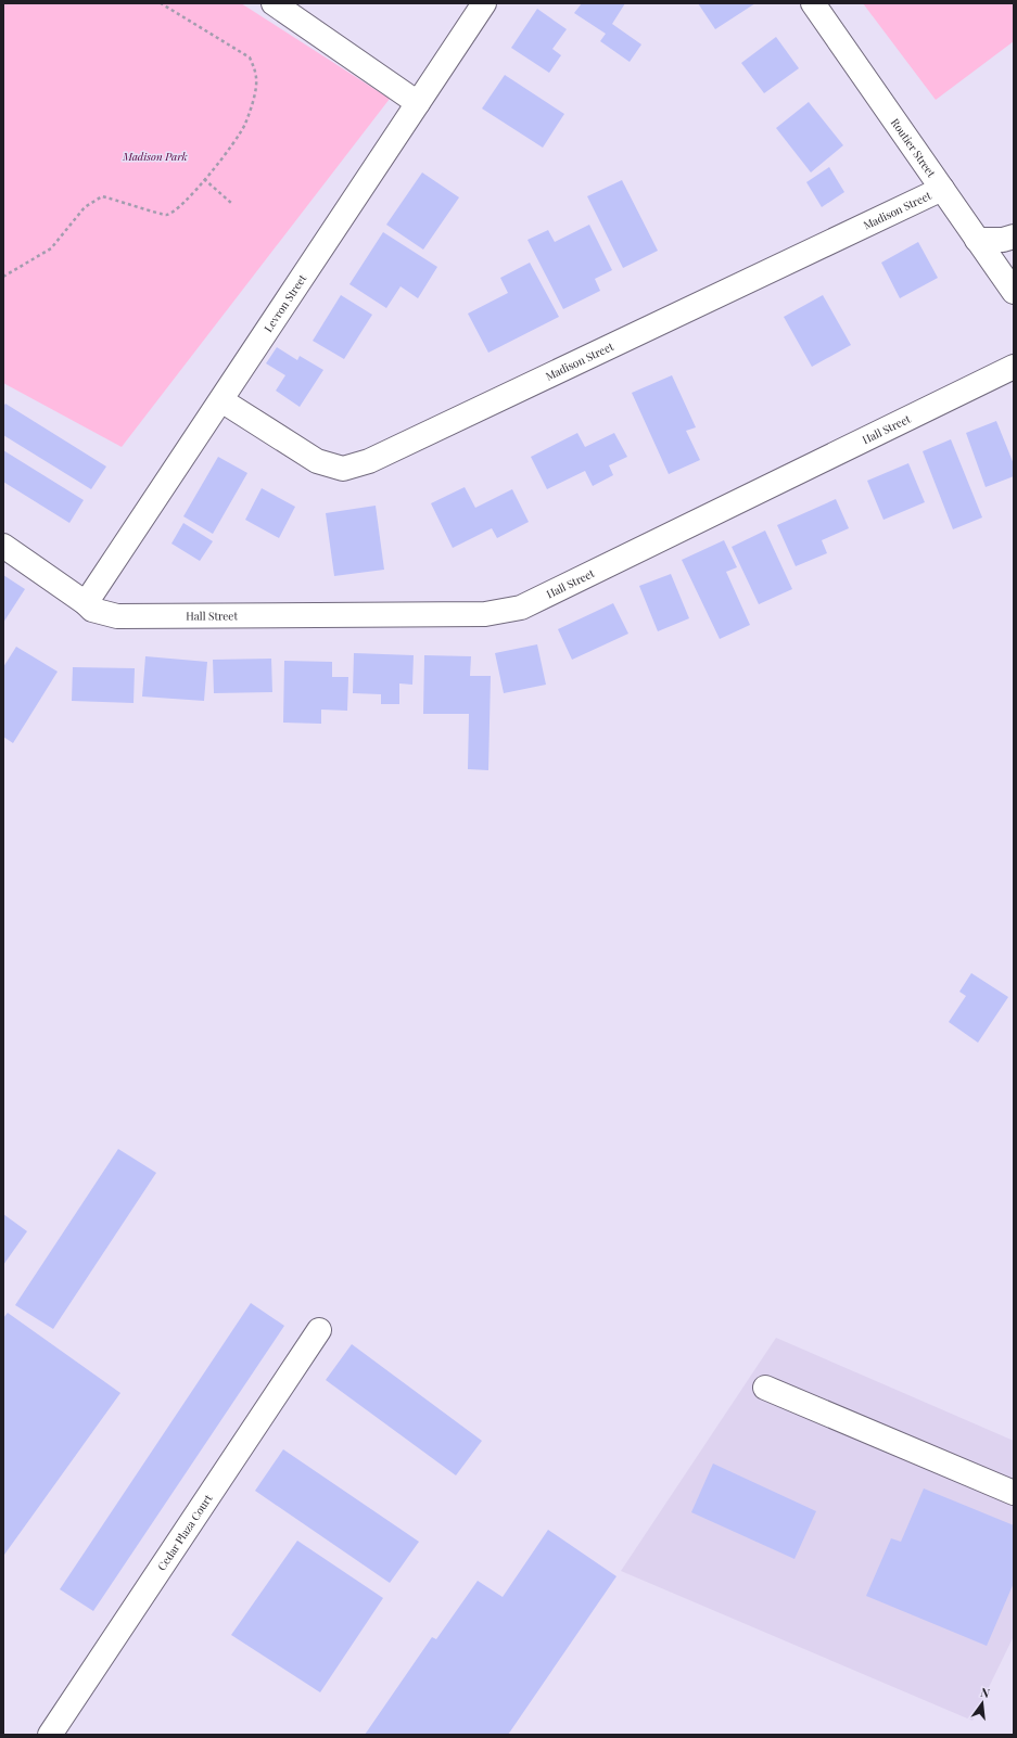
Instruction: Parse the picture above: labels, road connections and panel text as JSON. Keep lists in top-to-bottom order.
{
  "streets": {
    "street": [
      "Routier Street",
      "Madison Street",
      "Levron Street",
      "Hall Street",
      "Cedar Plaza Court"
    ]
  },
  "crossings": [
    ["Routier Street", "Madison Street"],
    ["Madison Street", "Levron Street"],
    ["Levron Street", "Hall Street"]
  ],
  "parks": ["Madison Park"],
  "north": "top"
}
